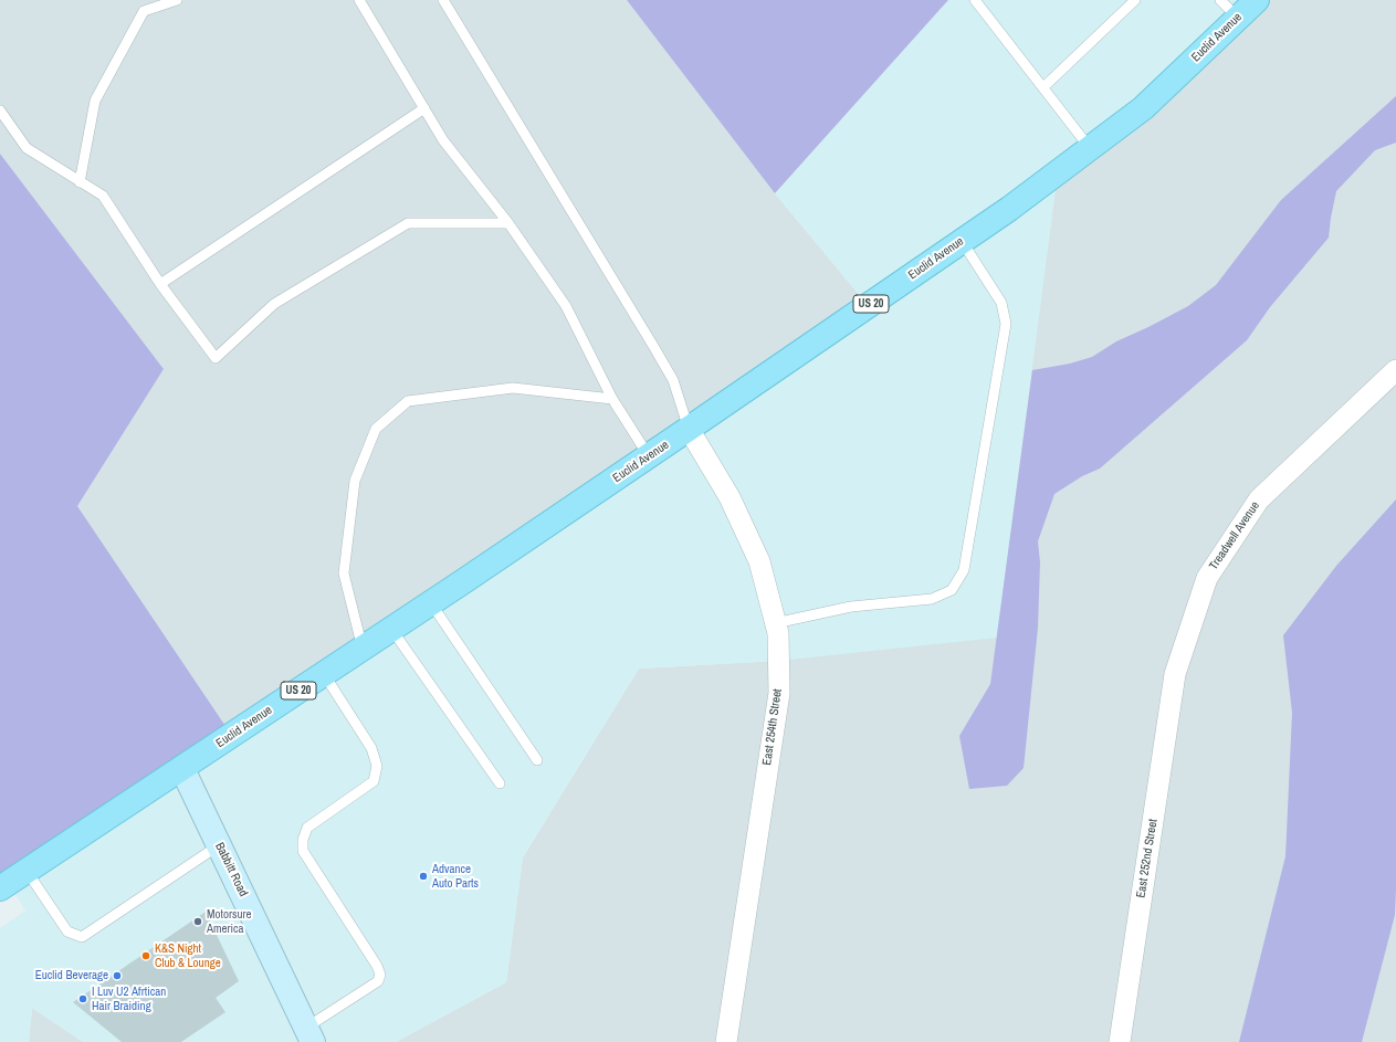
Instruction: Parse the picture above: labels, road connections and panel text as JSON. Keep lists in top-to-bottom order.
{
  "streets": {
    "main road": ["Euclid Avenue", "US 20", "Babbitt Road"],
    "street": ["Treadwell Avenue", "East 254th Street", "East 252nd Street"]
  },
  "crossings": [
    ["Euclid Avenue", "East 254th Street"],
    ["Euclid Avenue", "Babbitt Road"],
    ["Treadwell Avenue", "East 252nd Street"]
  ],
  "places": [
    "Advance Auto Parts",
    "Motorsure America",
    "K&S Night Club & Lounge",
    "Euclid Beverage",
    "I Luv U2 Afrtican Hair Braiding"
  ]
}
